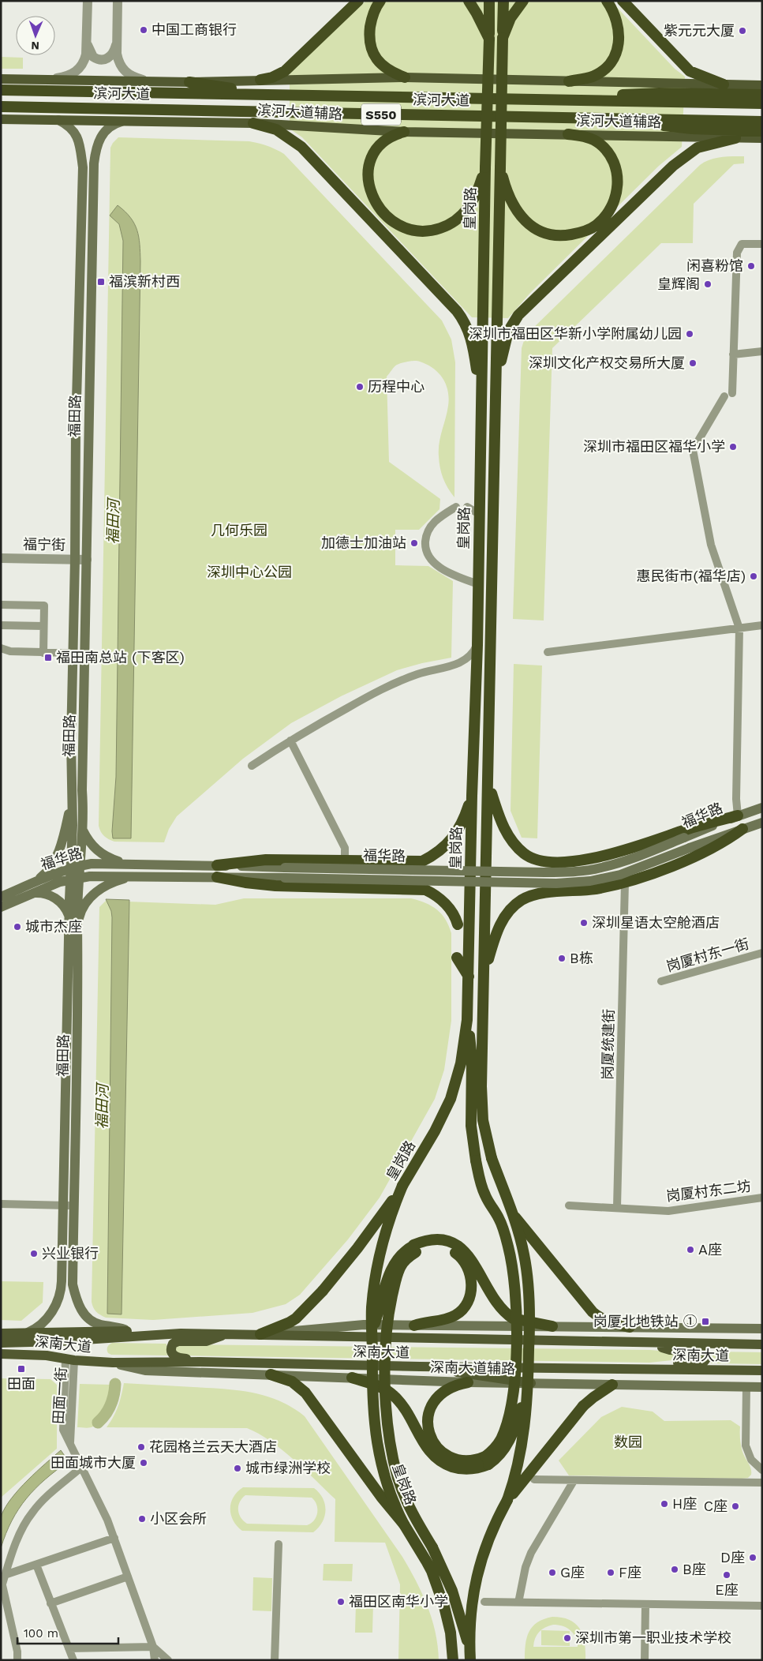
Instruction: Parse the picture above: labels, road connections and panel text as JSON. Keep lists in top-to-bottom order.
{
  "streets": {
    "highway": ["滨河大道", "S550", "皇岗路"],
    "main road": [
      "滨河大道辅路",
      "福田路",
      "福华路",
      "深南大道",
      "深南大道辅路"
    ],
    "street": [
      "福宁街",
      "岗厦村东一街",
      "岗厦统建街",
      "岗厦村东二坊",
      "田面一街"
    ]
  },
  "crossings": [
    ["滨河大道辅路", "福田路"],
    ["皇岗路", "深南大道辅路"],
    ["福田路", "福宁街"],
    ["福田路", "福华路"],
    ["岗厦统建街", "岗厦村东二坊"],
    ["深南大道", "深南大道辅路"],
    ["深南大道", "田面一街"]
  ],
  "water": ["福田河"],
  "parks": ["几何乐园", "深圳中心公园", "数园"],
  "places": {
    "other": [
      "中国工商银行",
      "紫元元大厦",
      "闲喜粉馆",
      "皇辉阁",
      "深圳市福田区华新小学附属幼儿园",
      "深圳文化产权交易所大厦",
      "历程中心",
      "深圳市福田区福华小学",
      "加德士加油站",
      "惠民街市(福华店)",
      "深圳星语太空舱酒店",
      "城市杰座",
      "B栋",
      "A座",
      "兴业银行",
      "花园格兰云天大酒店",
      "田面城市大厦",
      "城市绿洲学校",
      "H座",
      "C座",
      "小区会所",
      "D座",
      "B座",
      "G座",
      "F座",
      "E座",
      "福田区南华小学",
      "深圳市第一职业技术学校"
    ],
    "transit": [
      "福滨新村西",
      "福田南总站 (下客区)",
      "岗厦北地铁站 ①",
      "田面"
    ]
  },
  "scale_bar": "100 m",
  "north": "bottom"
}
